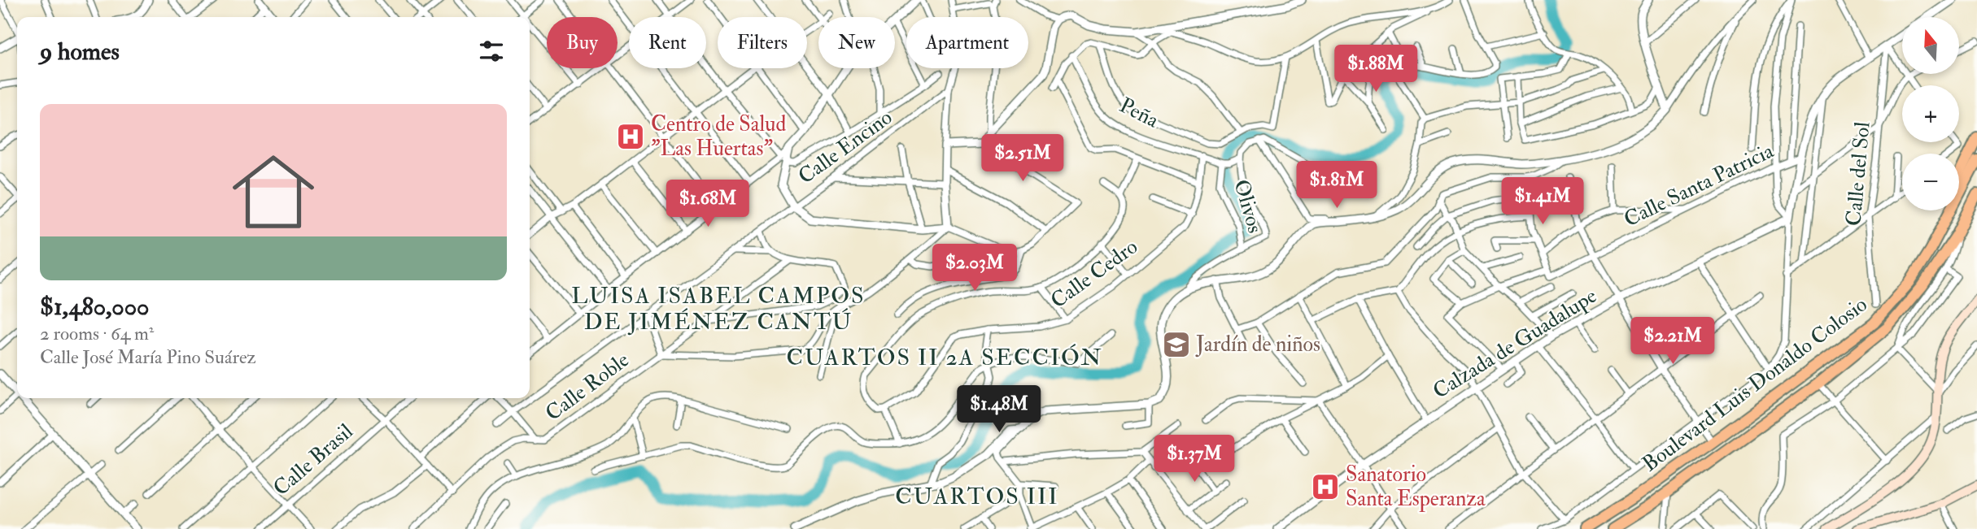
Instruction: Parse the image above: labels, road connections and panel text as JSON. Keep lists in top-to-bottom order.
{
  "streets": {
    "highway": ["Boulevard Luis Donaldo Colosio"],
    "street": [
      "Peña",
      "Calle Encino",
      "Calle del Sol",
      "Calle Santa Patricia",
      "Olivos",
      "Calle Cedro",
      "Calzada de Guadalupe",
      "Calle Roble",
      "Calle Brasil"
    ]
  },
  "crossings": [
    ["Peña", "Olivos"],
    ["Peña", "Calle Cedro"]
  ],
  "districts": ["LUISA ISABEL CAMPOS DE JIMÉNEZ CANTÚ", "CUARTOS II 2A SECCIÓN", "CUARTOS III"],
  "places": {
    "hospital": ["Centro de Salud \"Las Huertas\"", "Sanatorio Santa Esperanza"],
    "school or university": ["Jardín de niños"]
  },
  "north": "top",
  "page": {
    "map_buttons": ["+", "−"],
    "chip": [
      "Buy",
      "Rent",
      "Filters",
      "New",
      "Apartment"
    ],
    "heading": "9 homes",
    "price": [
      "$1.88M",
      "$2.51M",
      "$1.81M",
      "$1.41M",
      "$1.68M",
      "$2.03M",
      "$2.21M",
      "$1.48M",
      "$1.37M"
    ],
    "list": [
      {
        "name": "$1,480,000",
        "note": "2 rooms · 64 m² · Calle José María Pino Suárez"
      }
    ]
  }
}
